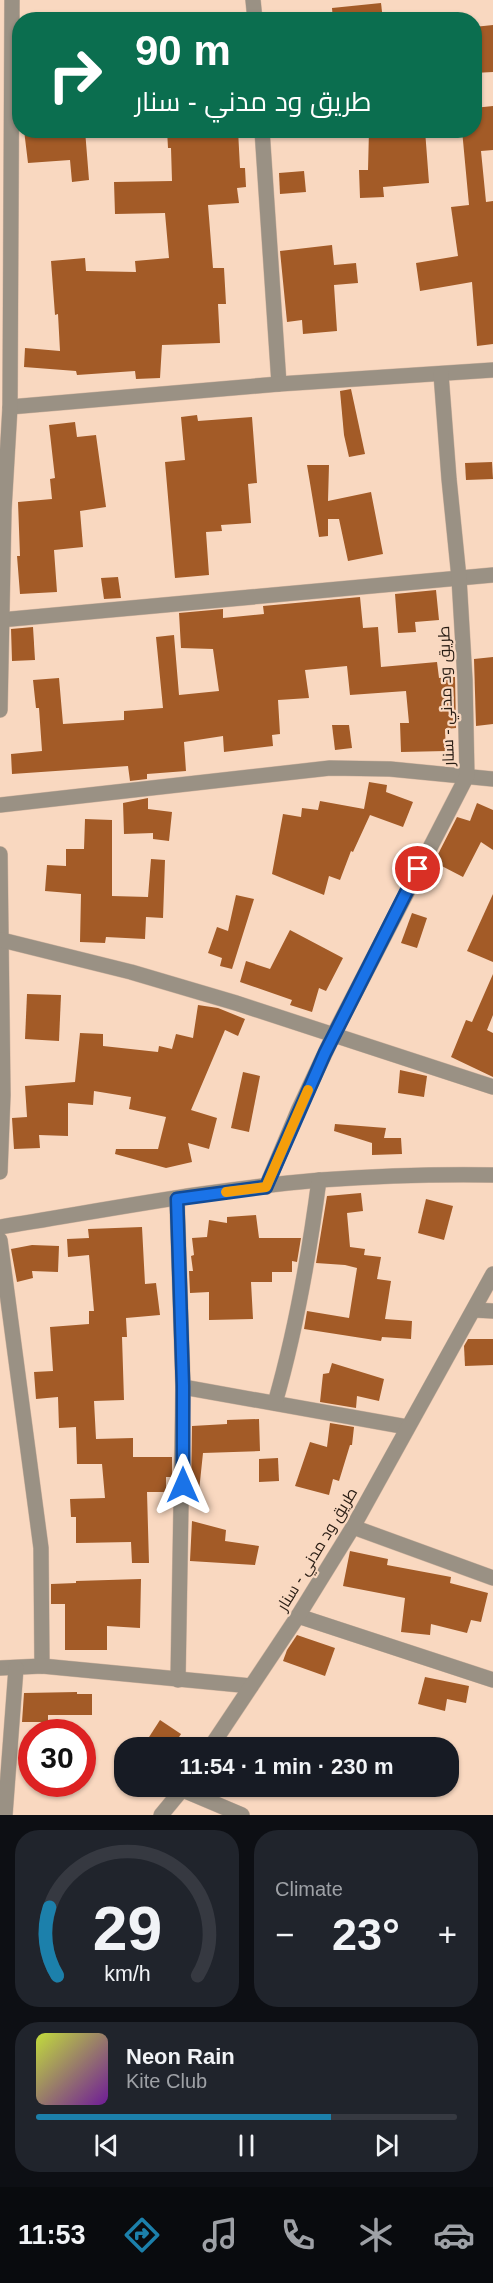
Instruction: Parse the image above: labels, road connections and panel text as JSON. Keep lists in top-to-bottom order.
{
  "streets": {
    "street": ["طريق ود مدني - سنار"]
  },
  "page": {
    "turn": ["90 m", "طريق ود مدني - سنار"],
    "limit": "30",
    "trip": "11:54 · 1 min · 230 m",
    "tile": "Climate",
    "heat": ["−", "23°", "+"],
    "song": ["Neon Rain", "Kite Club"],
    "tabs": "11:53",
    "gauge": ["29", "km/h"]
  }
}
